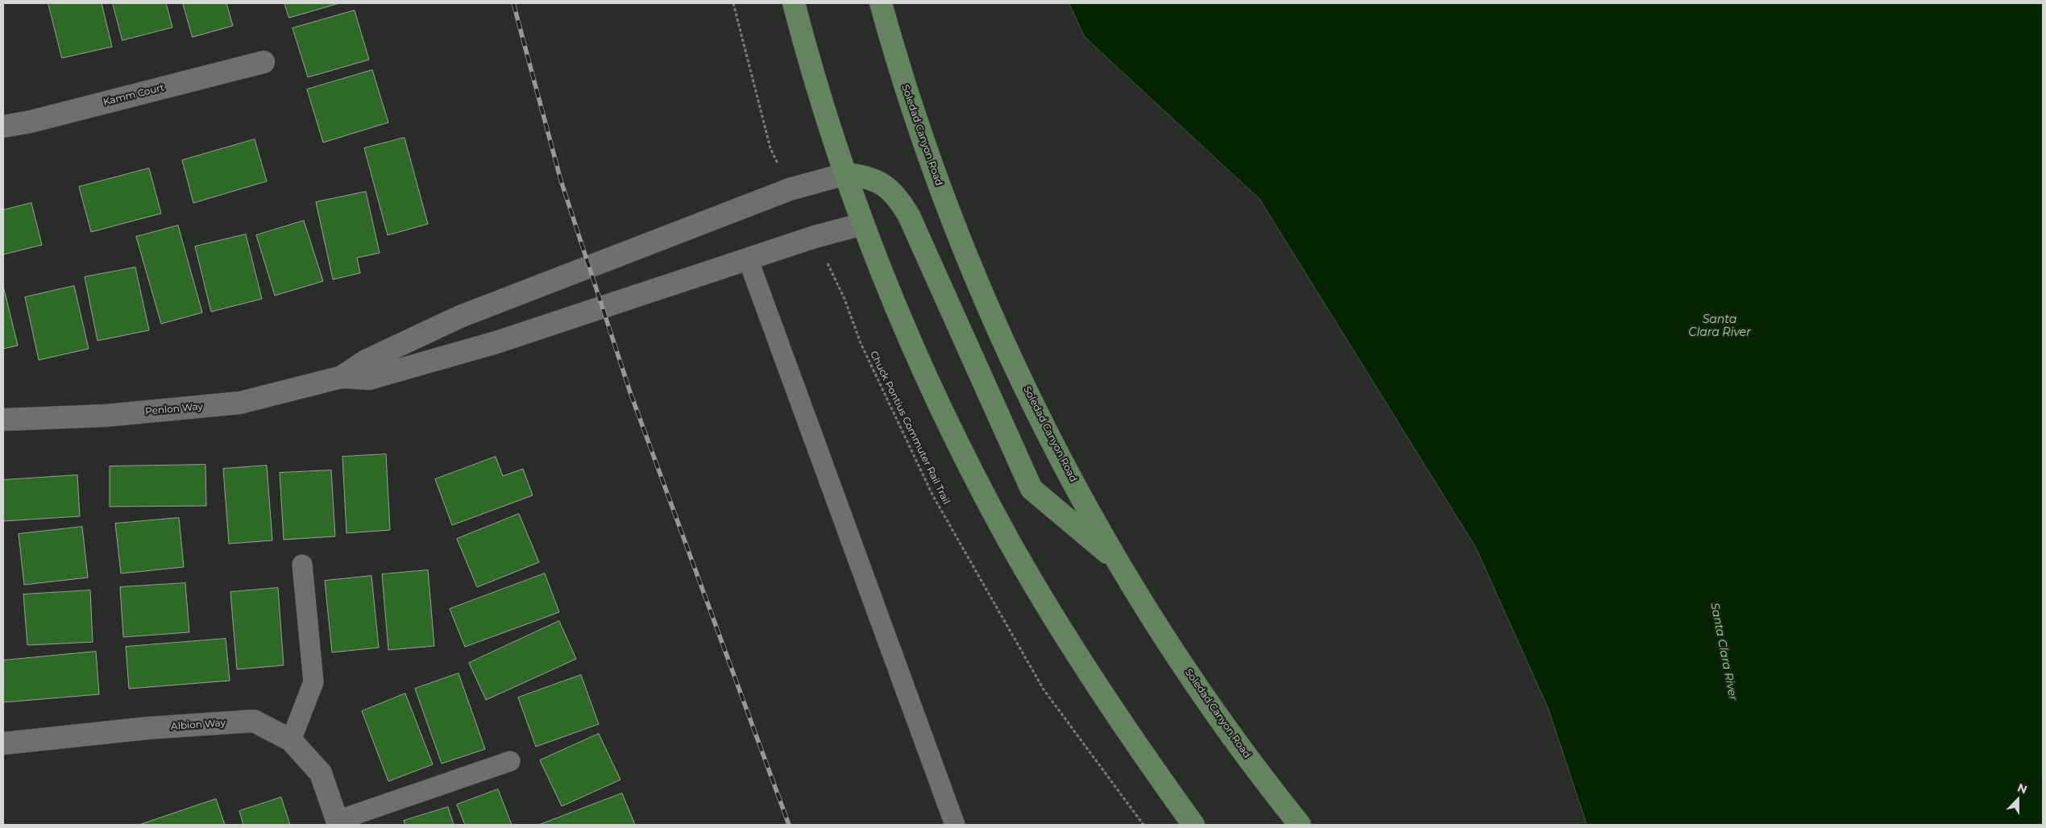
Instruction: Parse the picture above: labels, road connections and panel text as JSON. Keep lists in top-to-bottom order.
{
  "streets": {
    "main road": ["Soledad Canyon Road"],
    "street": ["Kamm Court", "Penlon Way", "Albion Way"],
    "path": ["Chuck Pontius Commuter Rail Trail"]
  },
  "water": ["Santa Clara River"],
  "north": "top"
}
